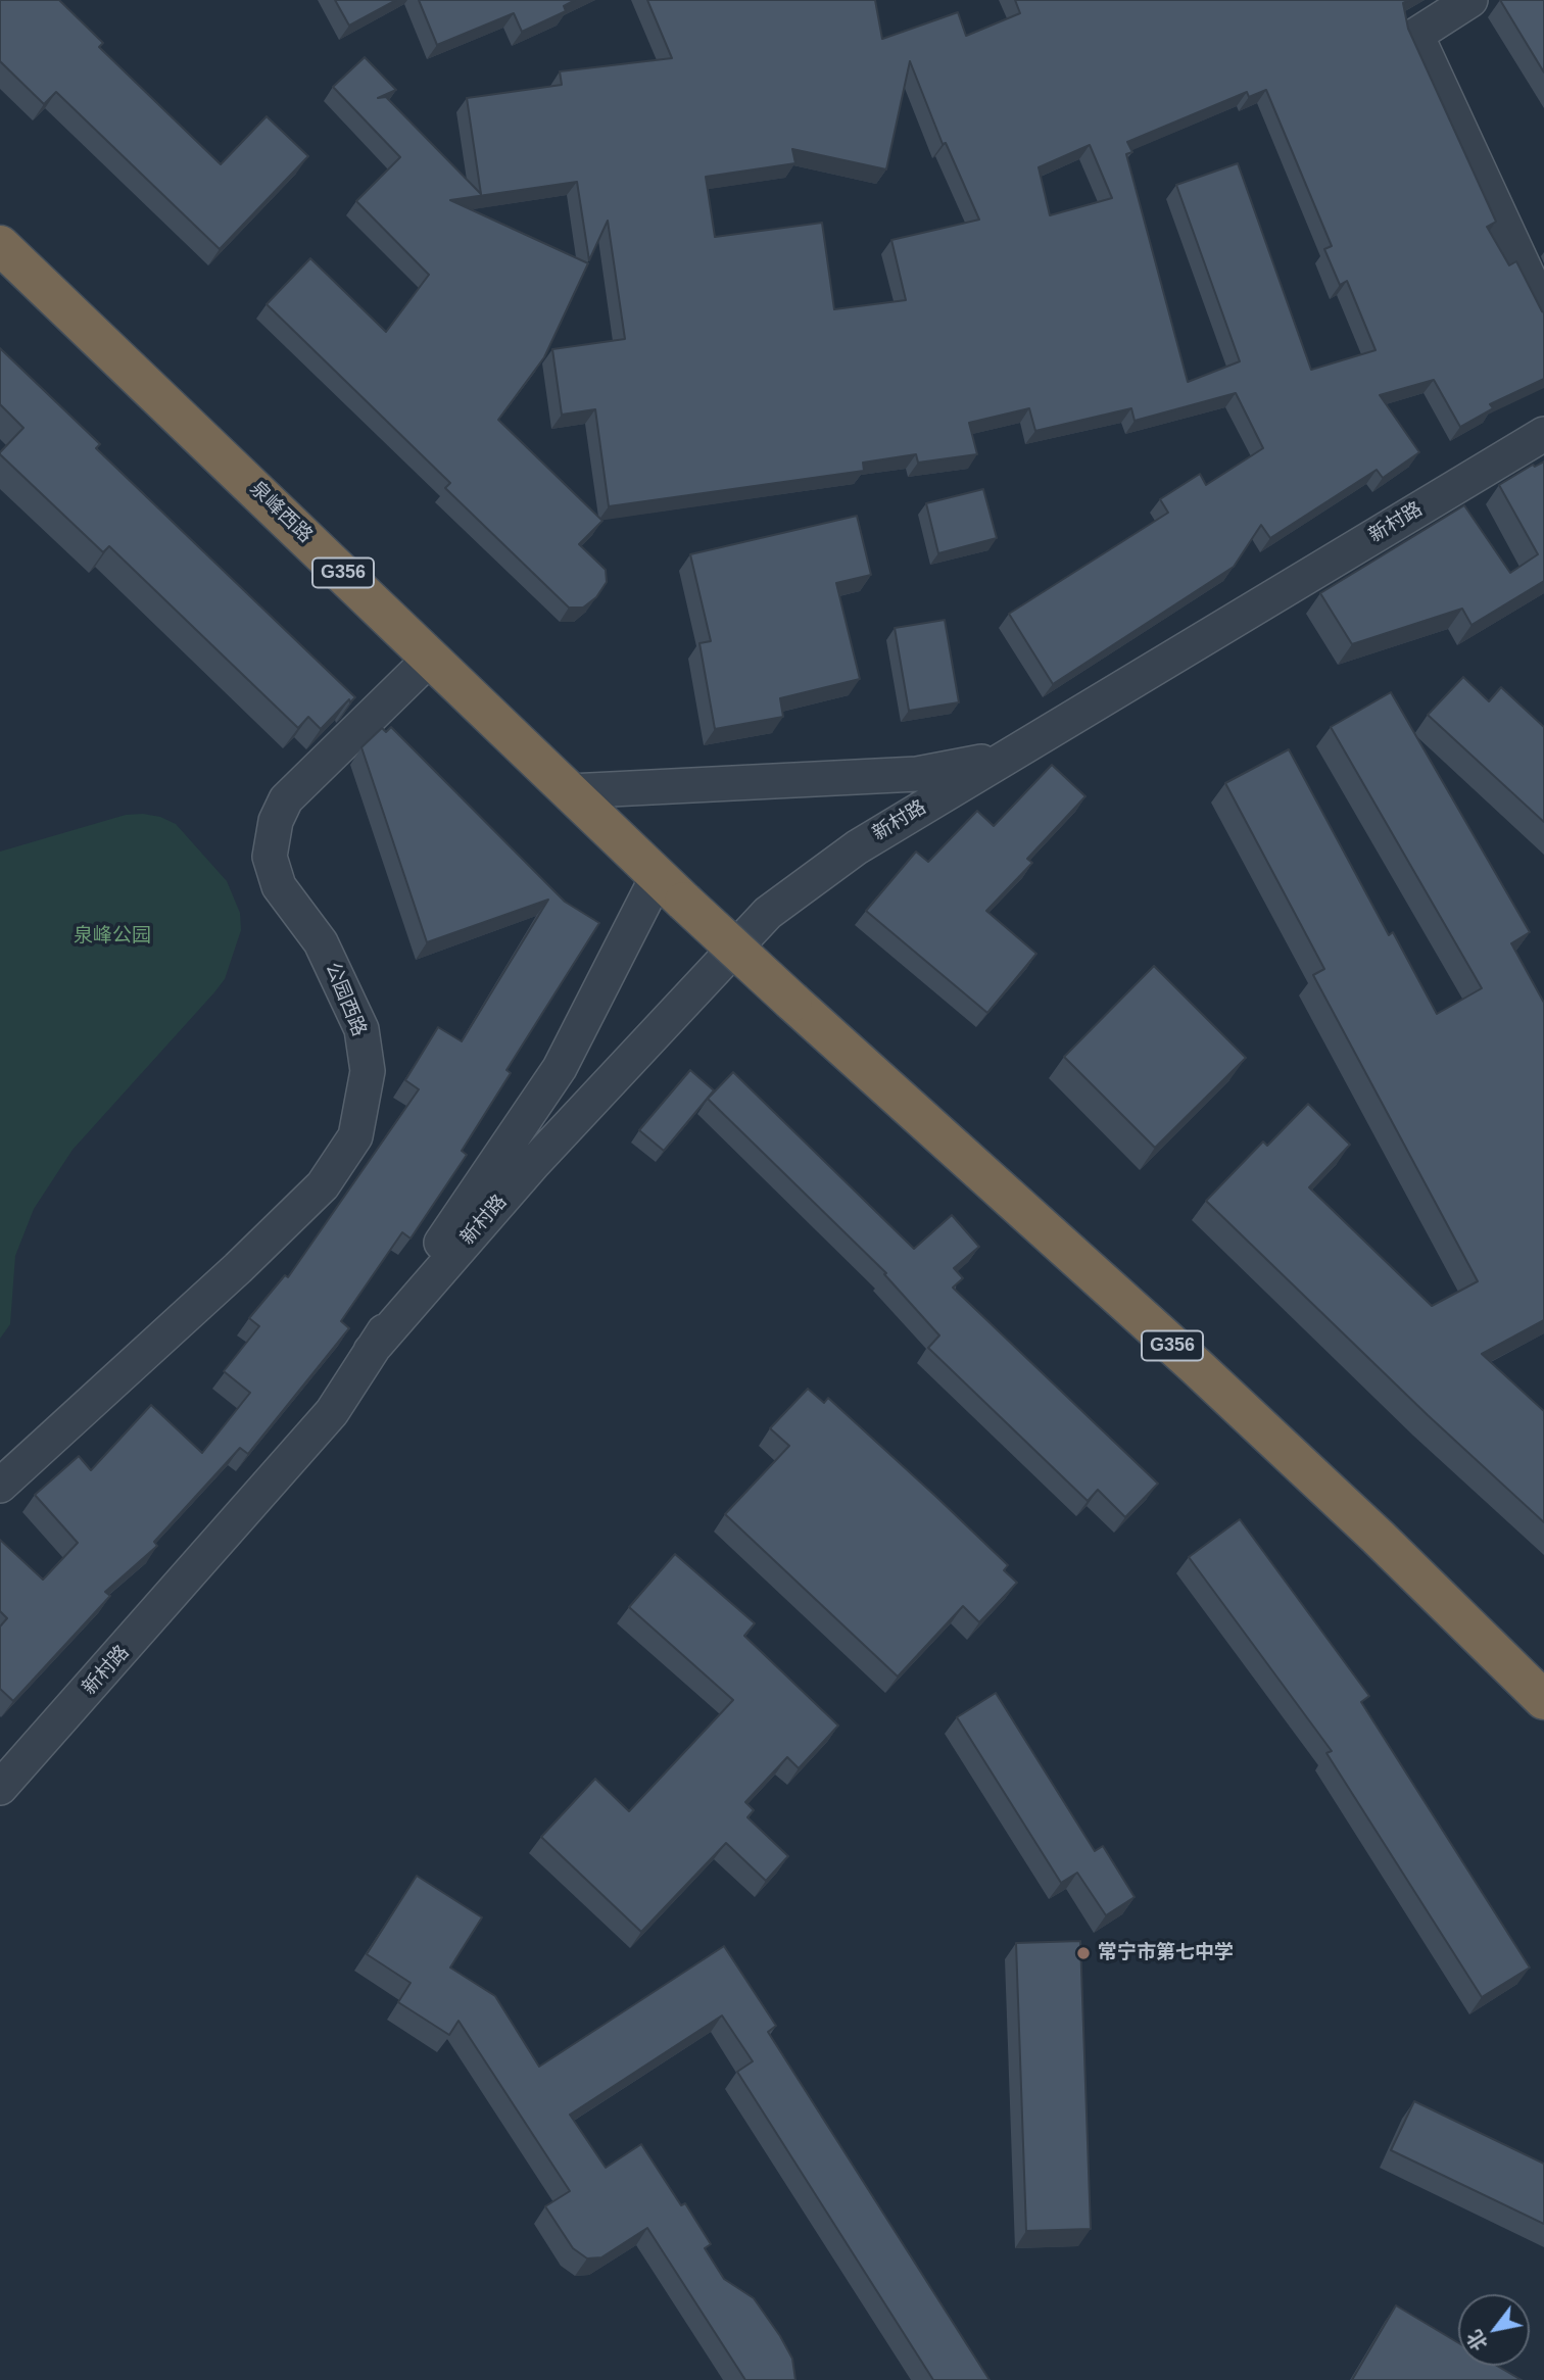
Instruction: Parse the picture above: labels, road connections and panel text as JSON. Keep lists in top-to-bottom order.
{
  "streets": {
    "highway": ["泉峰西路", "G356"],
    "street": ["新村路", "公园西路"]
  },
  "crossings": [
    ["泉峰西路", "新村路"],
    ["泉峰西路", "G356"],
    ["泉峰西路", "公园西路"],
    ["新村路", "G356"]
  ],
  "parks": ["泉峰公园"],
  "places": ["常宁市第七中学"],
  "north": "bottom left"
}
